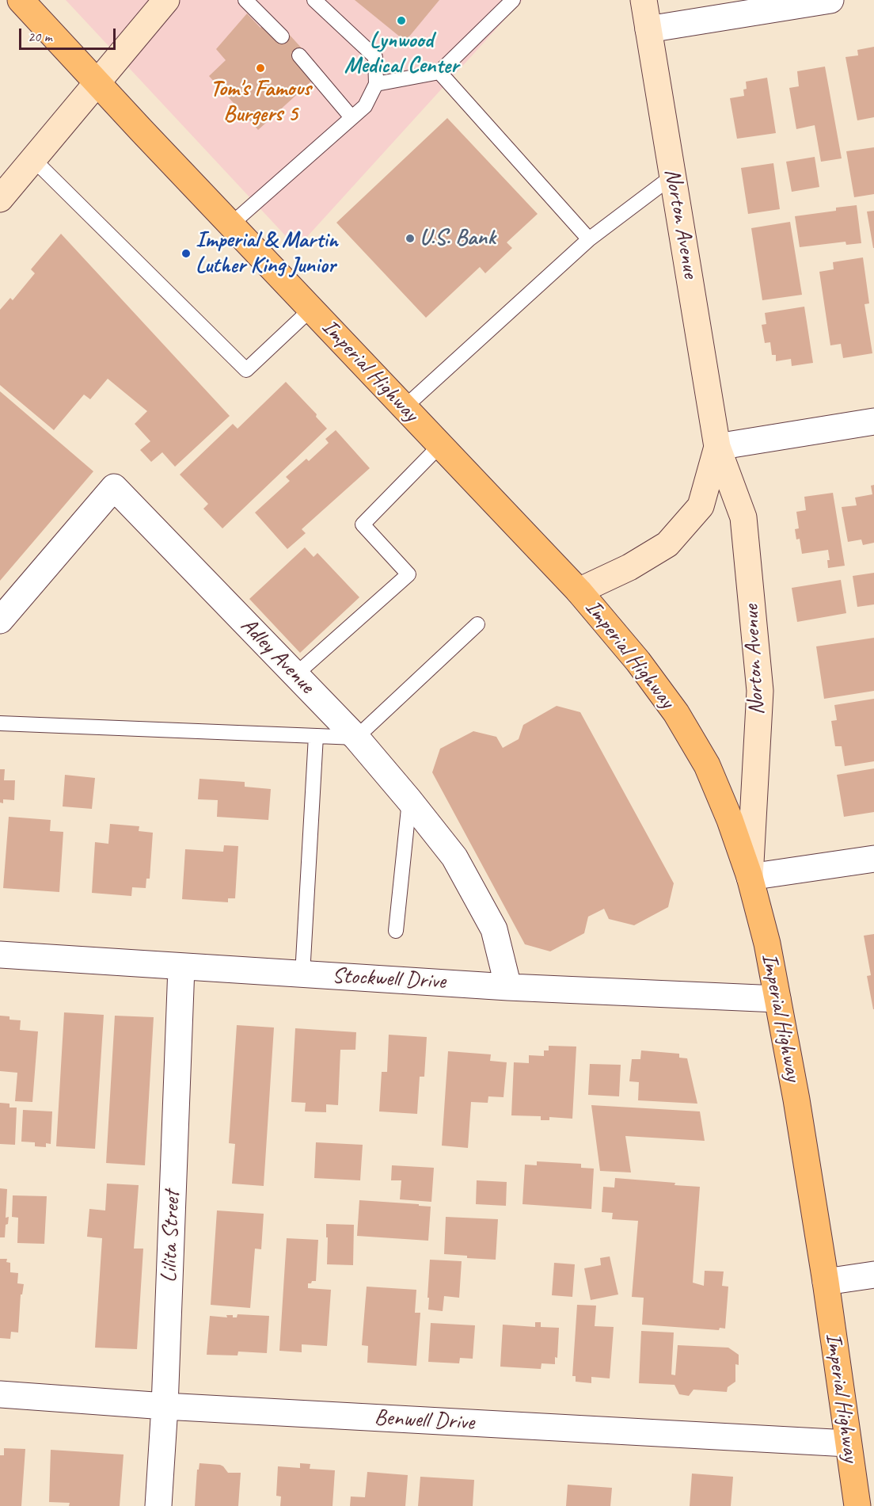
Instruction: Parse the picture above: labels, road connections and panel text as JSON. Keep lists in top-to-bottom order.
{
  "streets": {
    "main road": ["Imperial Highway"],
    "street": [
      "Norton Avenue",
      "Adley Avenue",
      "Stockwell Drive",
      "Lilita Street",
      "Benwell Drive"
    ]
  },
  "crossings": [
    ["Norton Avenue", "Imperial Highway"],
    ["Imperial Highway", "Stockwell Drive"],
    ["Imperial Highway", "Benwell Drive"],
    ["Adley Avenue", "Stockwell Drive"],
    ["Stockwell Drive", "Lilita Street"],
    ["Lilita Street", "Benwell Drive"]
  ],
  "places": [
    "Lynwood Medical Center",
    "Tom's Famous Burgers 5",
    "U.S. Bank",
    "Imperial & Martin Luther King Junior"
  ],
  "scale_bar": "20 m"
}
